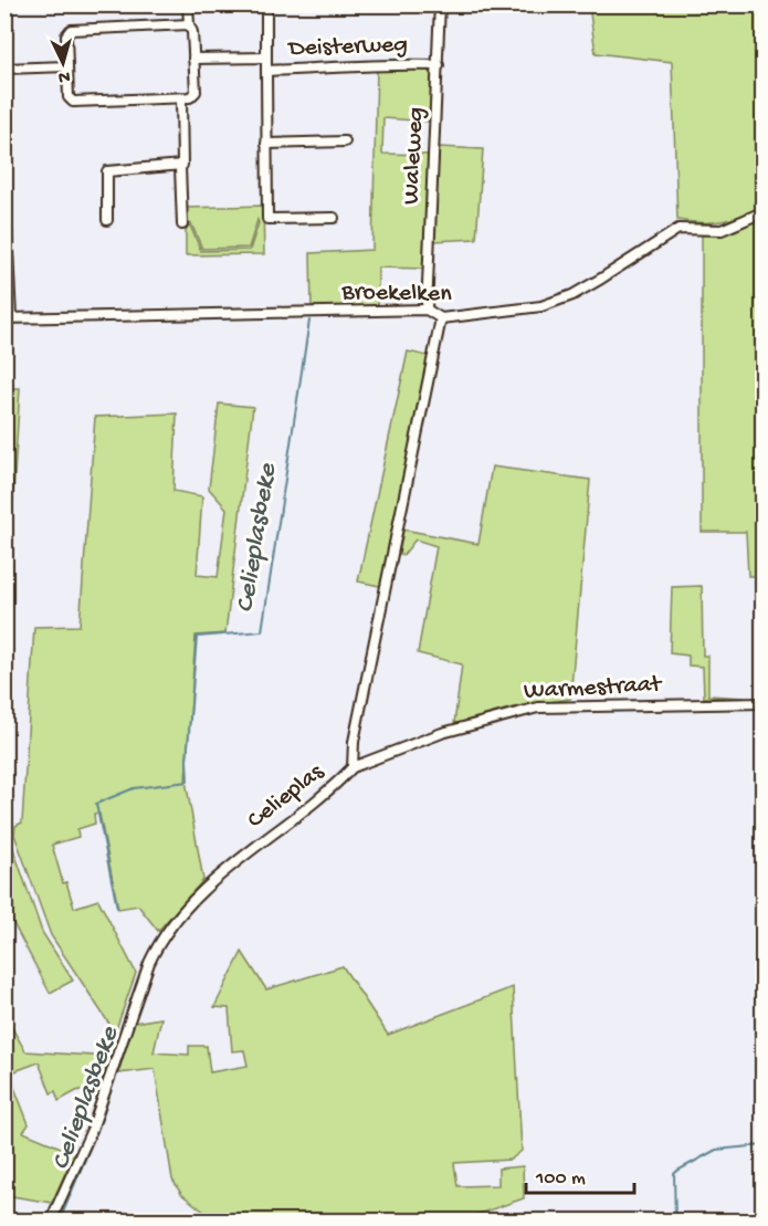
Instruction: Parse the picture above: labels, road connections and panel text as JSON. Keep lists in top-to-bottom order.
{
  "streets": {
    "street": [
      "Deisterweg",
      "Waleweg",
      "Broekelken",
      "Warmestraat",
      "Celieplas"
    ]
  },
  "crossings": [
    ["Deisterweg", "Waleweg"],
    ["Waleweg", "Broekelken"],
    ["Broekelken", "Celieplas"],
    ["Warmestraat", "Celieplas"]
  ],
  "water": ["Celieplasbeke"],
  "scale_bar": "100 m",
  "north": "bottom"
}
